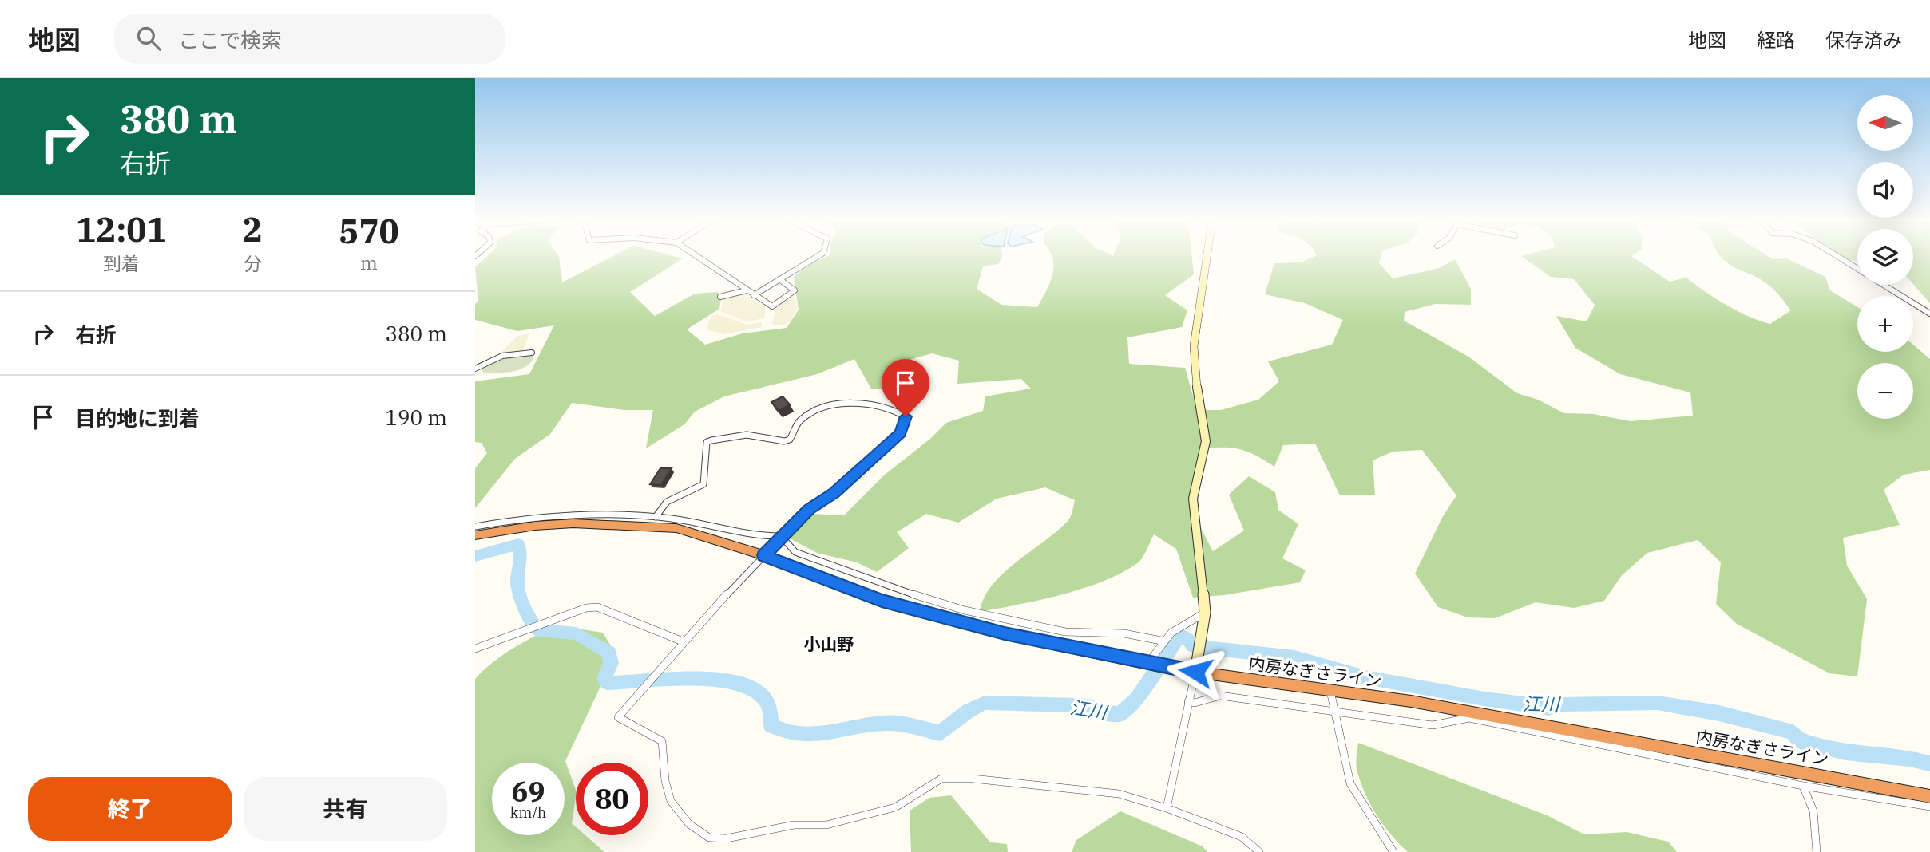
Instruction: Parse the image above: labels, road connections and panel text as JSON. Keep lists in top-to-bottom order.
{
  "streets": {
    "highway": ["内房なぎさライン"]
  },
  "districts": ["小山野"],
  "water": ["江川"],
  "north": "left",
  "page": {
    "header": "地図",
    "search": "ここで検索",
    "nav": ["地図", "経路", "保存済み"],
    "turn": ["380 m", "右折"],
    "map_buttons": ["+", "−"],
    "eta": [
      "12:01",
      "到着",
      "2",
      "分",
      "570",
      "m"
    ],
    "list": [
      {
        "name": "右折",
        "value": "380 m"
      },
      {
        "name": "目的地に到着",
        "value": "190 m"
      }
    ],
    "speed": "69 km/h",
    "limit": "80",
    "buttons": ["終了", "共有"]
  }
}
